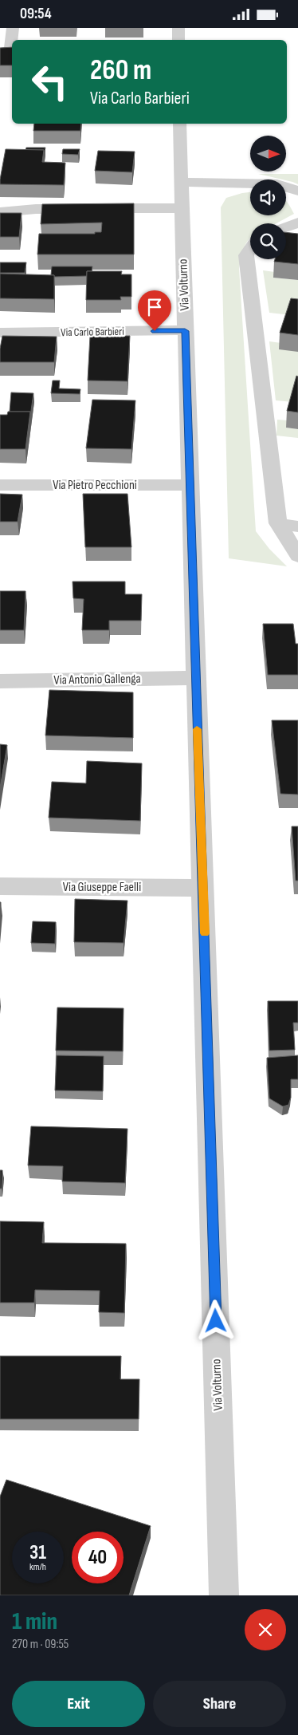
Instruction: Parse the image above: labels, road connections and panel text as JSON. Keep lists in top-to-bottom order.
{
  "streets": {
    "street": [
      "Via Volturno",
      "Via Carlo Barbieri",
      "Via Pietro Pecchioni",
      "Via Antonio Gallenga",
      "Via Giuseppe Faelli"
    ]
  },
  "crossings": [
    ["Via Volturno", "Via Carlo Barbieri"],
    ["Via Volturno", "Via Pietro Pecchioni"],
    ["Via Volturno", "Via Antonio Gallenga"],
    ["Via Volturno", "Via Giuseppe Faelli"]
  ],
  "north": "right",
  "page": {
    "status": "09:54",
    "turn": ["260 m", "Via Carlo Barbieri"],
    "speed": "31 km/h",
    "limit": "40",
    "heading": ["1 min", "270 m · 09:55"],
    "buttons": ["Exit", "Share"]
  }
}
